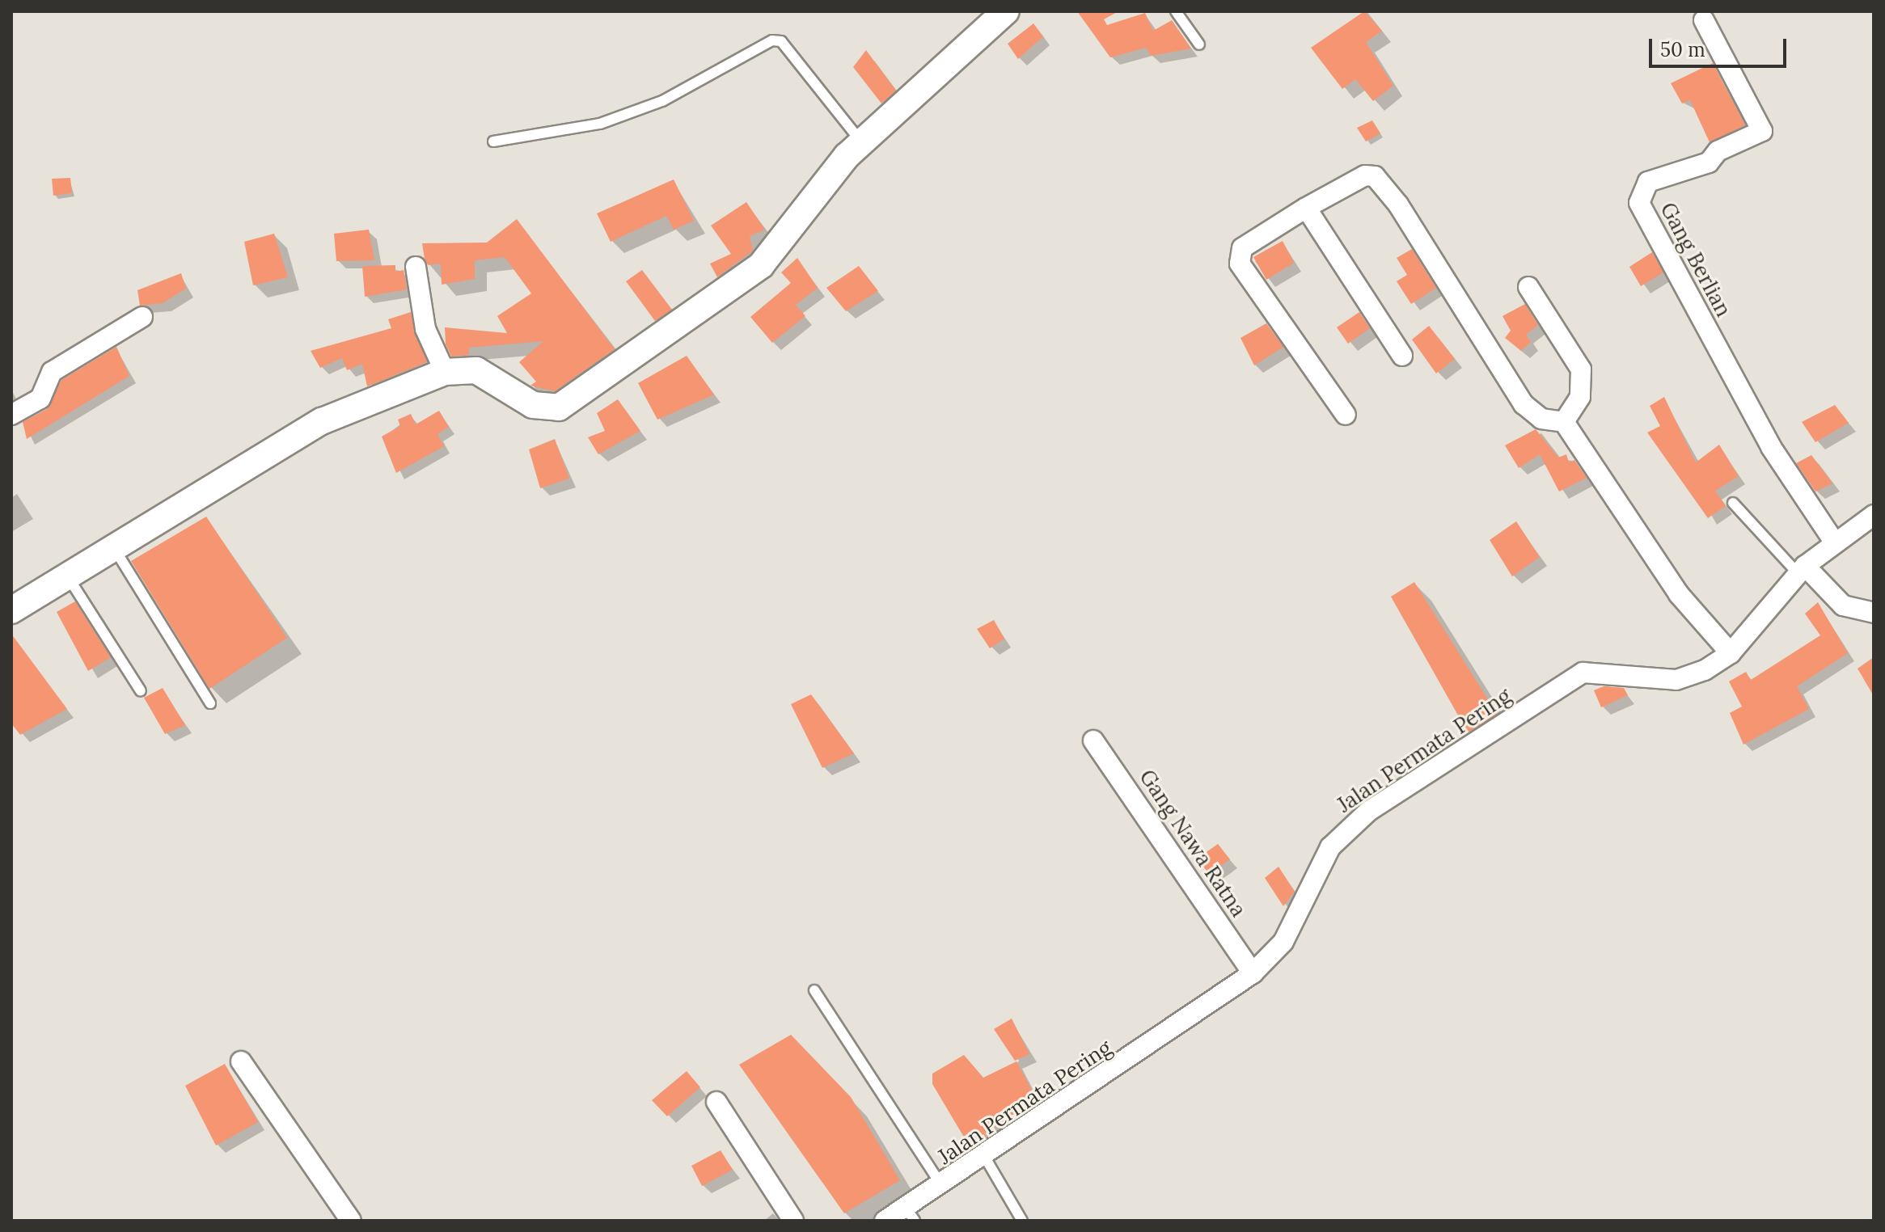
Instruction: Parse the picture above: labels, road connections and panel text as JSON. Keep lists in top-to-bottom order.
{
  "streets": {
    "street": ["Gang Berlian", "Jalan Permata Pering", "Gang Nawa Ratna"]
  },
  "crossings": [
    ["Gang Berlian", "Jalan Permata Pering"],
    ["Jalan Permata Pering", "Gang Nawa Ratna"]
  ],
  "scale_bar": "50 m"
}
